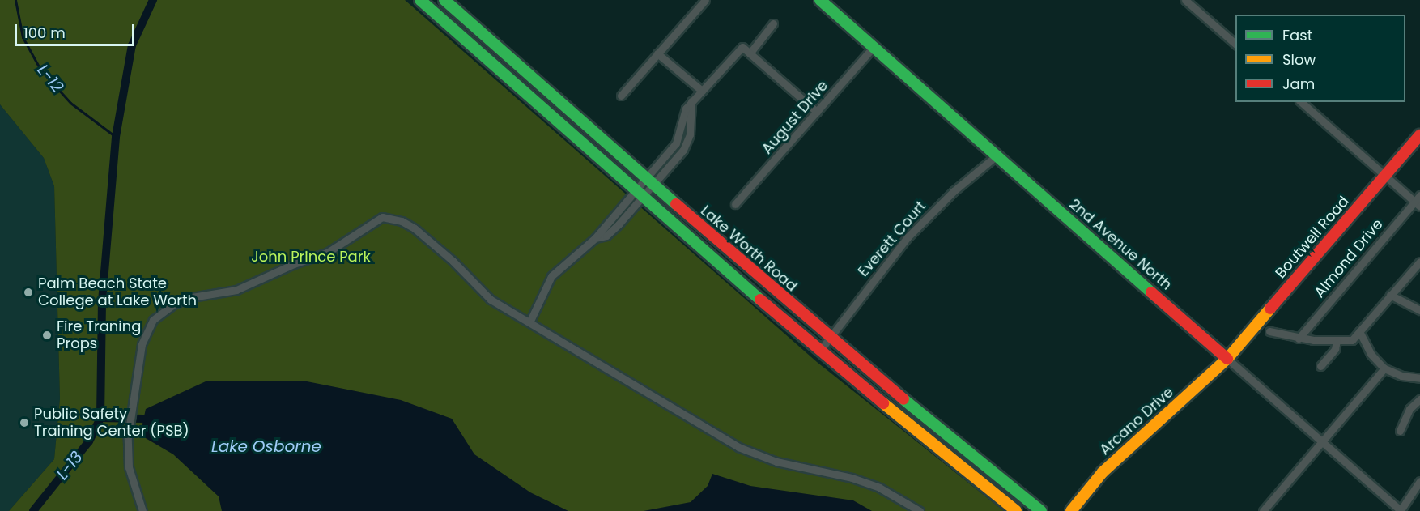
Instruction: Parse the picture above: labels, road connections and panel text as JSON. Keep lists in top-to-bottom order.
{
  "streets": {
    "main road": [
      "Boutwell Road",
      "2nd Avenue North",
      "Lake Worth Road",
      "Arcano Drive"
    ],
    "street": ["August Drive", "Everett Court", "Almond Drive"]
  },
  "crossings": [
    ["August Drive", "2nd Avenue North"],
    ["Boutwell Road", "2nd Avenue North"],
    ["Boutwell Road", "Arcano Drive"],
    ["Everett Court", "2nd Avenue North"],
    ["Everett Court", "Lake Worth Road"],
    ["2nd Avenue North", "Arcano Drive"]
  ],
  "water": ["L-12", "Lake Osborne", "L-13"],
  "parks": ["John Prince Park"],
  "places": ["Palm Beach State College at Lake Worth", "Fire Traning Props", "Public Safety Training Center (PSB)"],
  "legend": ["Fast", "Slow", "Jam"],
  "scale_bar": "100 m"
}
